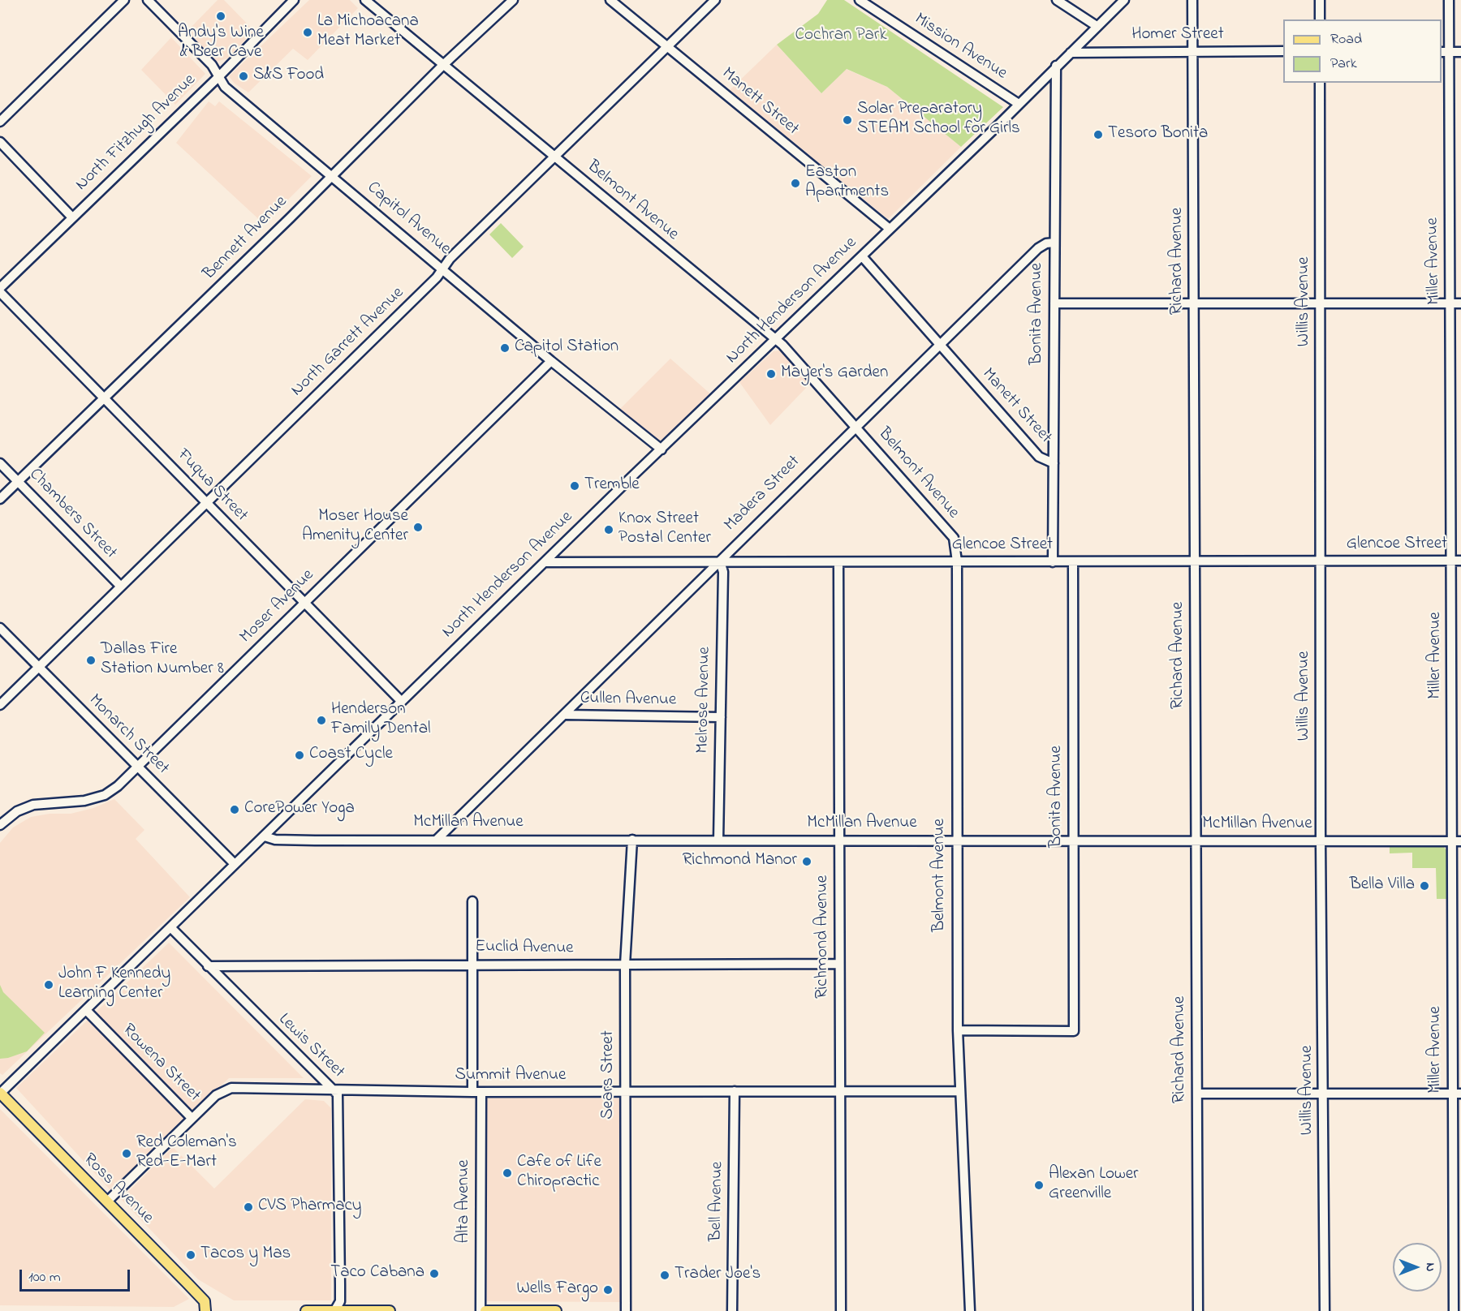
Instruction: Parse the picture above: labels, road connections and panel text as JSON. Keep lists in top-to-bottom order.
{
  "streets": {
    "main road": ["Ross Avenue"],
    "street": [
      "Homer Street",
      "Mission Avenue",
      "Manett Street",
      "North Fitzhugh Avenue",
      "Belmont Avenue",
      "Capitol Avenue",
      "Bennett Avenue",
      "Richard Avenue",
      "Miller Avenue",
      "North Henderson Avenue",
      "Willis Avenue",
      "Bonita Avenue",
      "North Garrett Avenue",
      "Fuqua Street",
      "Madera Street",
      "Chambers Street",
      "Glencoe Street",
      "Moser Avenue",
      "Cullen Avenue",
      "Melrose Avenue",
      "Monarch Street",
      "McMillan Avenue",
      "Richmond Avenue",
      "Euclid Avenue",
      "Lewis Street",
      "Rowena Street",
      "Sears Street",
      "Summit Avenue",
      "Alta Avenue",
      "Bell Avenue"
    ]
  },
  "crossings": [
    ["Homer Street", "Richard Avenue"],
    ["Homer Street", "North Henderson Avenue"],
    ["Mission Avenue", "North Henderson Avenue"],
    ["Manett Street", "North Henderson Avenue"],
    ["Manett Street", "Bonita Avenue"],
    ["Manett Street", "North Garrett Avenue"],
    ["Manett Street", "Madera Street"],
    ["North Fitzhugh Avenue", "Capitol Avenue"],
    ["Belmont Avenue", "Bennett Avenue"],
    ["Belmont Avenue", "North Henderson Avenue"],
    ["Belmont Avenue", "Bonita Avenue"],
    ["Belmont Avenue", "North Garrett Avenue"],
    ["Belmont Avenue", "Madera Street"],
    ["Belmont Avenue", "Glencoe Street"],
    ["Belmont Avenue", "McMillan Avenue"],
    ["Belmont Avenue", "Summit Avenue"],
    ["Capitol Avenue", "Bennett Avenue"],
    ["Capitol Avenue", "North Henderson Avenue"],
    ["Capitol Avenue", "North Garrett Avenue"],
    ["Capitol Avenue", "Moser Avenue"],
    ["Bennett Avenue", "Fuqua Street"],
    ["Bennett Avenue", "Chambers Street"],
    ["Richard Avenue", "Glencoe Street"],
    ["Richard Avenue", "McMillan Avenue"],
    ["Miller Avenue", "Glencoe Street"],
    ["Miller Avenue", "McMillan Avenue"],
    ["North Henderson Avenue", "Bonita Avenue"],
    ["North Henderson Avenue", "Fuqua Street"],
    ["North Henderson Avenue", "Glencoe Street"],
    ["North Henderson Avenue", "Monarch Street"],
    ["North Henderson Avenue", "McMillan Avenue"],
    ["North Henderson Avenue", "Lewis Street"],
    ["North Henderson Avenue", "Rowena Street"],
    ["North Henderson Avenue", "Ross Avenue"],
    ["Willis Avenue", "Glencoe Street"],
    ["Willis Avenue", "McMillan Avenue"],
    ["Bonita Avenue", "Madera Street"],
    ["Bonita Avenue", "Glencoe Street"],
    ["Bonita Avenue", "McMillan Avenue"],
    ["North Garrett Avenue", "Fuqua Street"],
    ["North Garrett Avenue", "Chambers Street"],
    ["North Garrett Avenue", "Monarch Street"],
    ["Fuqua Street", "Moser Avenue"],
    ["Madera Street", "Glencoe Street"],
    ["Madera Street", "Cullen Avenue"],
    ["Madera Street", "Melrose Avenue"],
    ["Madera Street", "McMillan Avenue"],
    ["Glencoe Street", "Melrose Avenue"],
    ["Glencoe Street", "Richmond Avenue"],
    ["Moser Avenue", "Monarch Street"],
    ["Cullen Avenue", "Melrose Avenue"],
    ["Melrose Avenue", "McMillan Avenue"],
    ["McMillan Avenue", "Richmond Avenue"],
    ["McMillan Avenue", "Sears Street"],
    ["Richmond Avenue", "Euclid Avenue"],
    ["Richmond Avenue", "Summit Avenue"],
    ["Euclid Avenue", "Lewis Street"],
    ["Euclid Avenue", "Sears Street"],
    ["Euclid Avenue", "Alta Avenue"],
    ["Lewis Street", "Summit Avenue"],
    ["Rowena Street", "Summit Avenue"],
    ["Sears Street", "Summit Avenue"],
    ["Summit Avenue", "Ross Avenue"],
    ["Summit Avenue", "Alta Avenue"],
    ["Summit Avenue", "Bell Avenue"]
  ],
  "parks": ["Cochran Park"],
  "places": [
    "Andy's Wine & Beer Cave",
    "La Michoacana Meat Market",
    "S&S Food",
    "Solar Preparatory STEAM School for Girls",
    "Tesoro Bonita",
    "Easton Apartments",
    "Capitol Station",
    "Mayer's Garden",
    "Tremble",
    "Moser House Amenity Center",
    "Knox Street Postal Center",
    "Dallas Fire Station Number 8",
    "Henderson Family Dental",
    "Coast Cycle",
    "CorePower Yoga",
    "Richmond Manor",
    "Bella Villa",
    "John F Kennedy Learning Center",
    "Red Coleman's Red-E-Mart",
    "Cafe of Life Chiropractic",
    "Alexan Lower Greenville",
    "CVS Pharmacy",
    "Tacos y Mas",
    "Taco Cabana",
    "Trader Joe's",
    "Wells Fargo"
  ],
  "legend": ["Road", "Park"],
  "scale_bar": "100 m",
  "north": "right"
}
